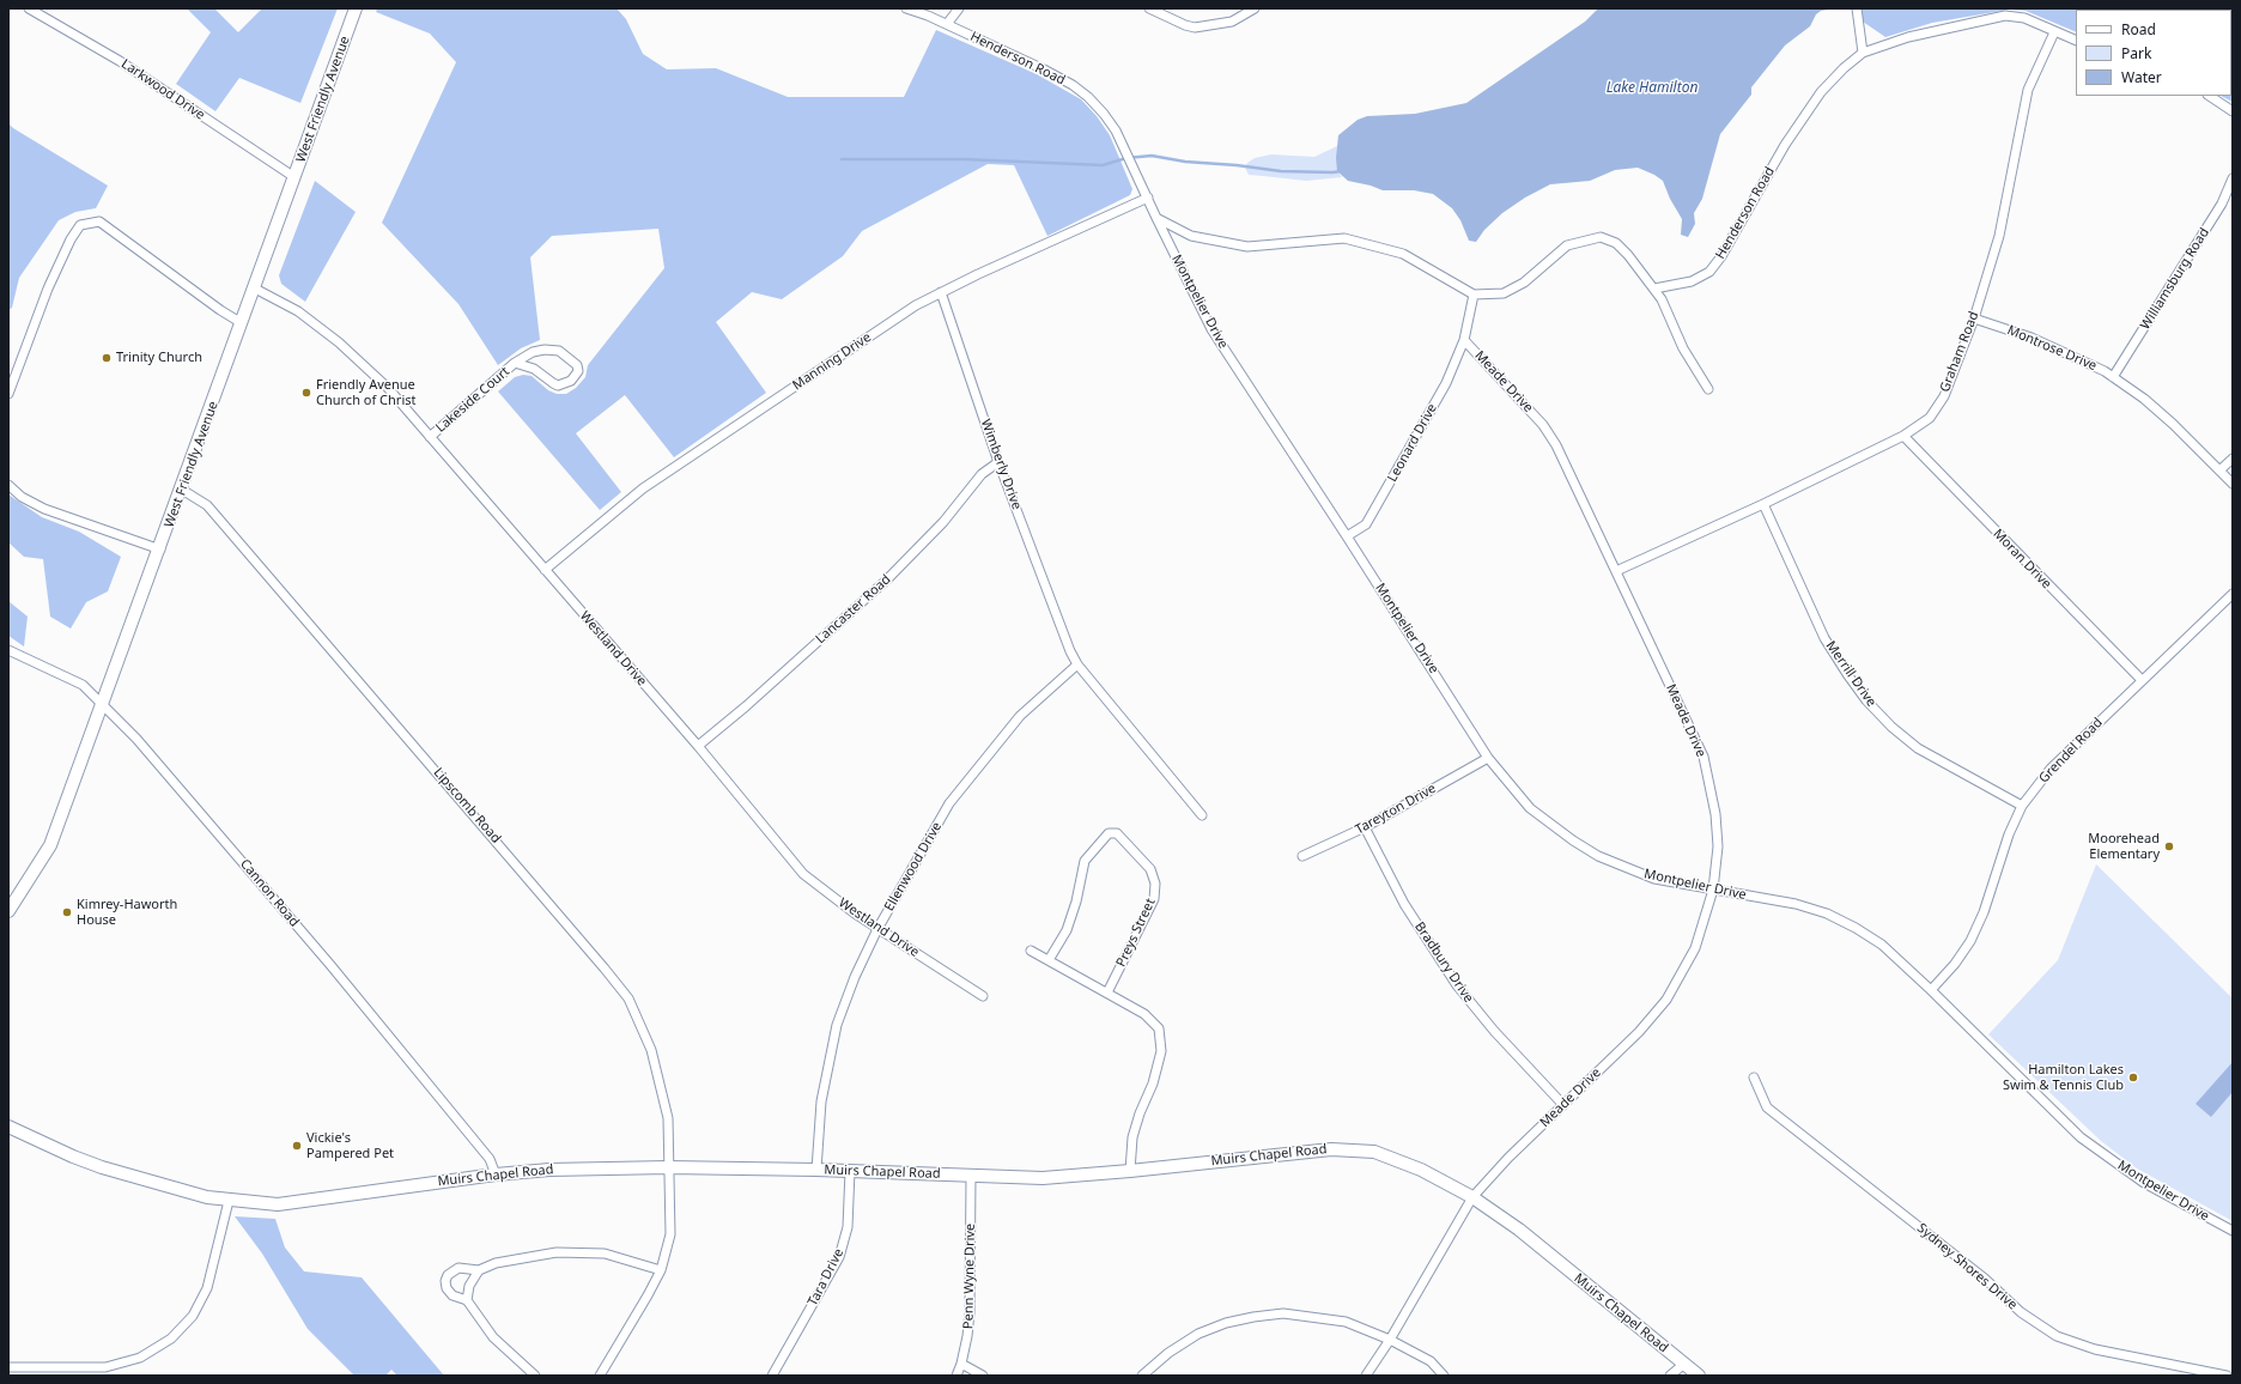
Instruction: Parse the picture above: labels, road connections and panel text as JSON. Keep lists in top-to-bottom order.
{
  "streets": {
    "main road": ["West Friendly Avenue", "Muirs Chapel Road"],
    "street": [
      "Henderson Road",
      "Larkwood Drive",
      "Williamsburg Road",
      "Montpelier Drive",
      "Montrose Drive",
      "Graham Road",
      "Manning Drive",
      "Meade Drive",
      "Lakeside Court",
      "Leonard Drive",
      "Wimberly Drive",
      "Moran Drive",
      "Lancaster Road",
      "Westland Drive",
      "Merrill Drive",
      "Grendel Road",
      "Lipscomb Road",
      "Tareyton Drive",
      "Ellenwood Drive",
      "Cannon Road",
      "Preys Street",
      "Bradbury Drive",
      "Sydney Shores Drive",
      "Penn Wyne Drive",
      "Tara Drive"
    ]
  },
  "crossings": [
    ["Henderson Road", "Montpelier Drive"],
    ["Henderson Road", "Graham Road"],
    ["Henderson Road", "Manning Drive"],
    ["Larkwood Drive", "West Friendly Avenue"],
    ["West Friendly Avenue", "Westland Drive"],
    ["West Friendly Avenue", "Lipscomb Road"],
    ["West Friendly Avenue", "Cannon Road"],
    ["Williamsburg Road", "Montrose Drive"],
    ["Montpelier Drive", "Meade Drive"],
    ["Montpelier Drive", "Leonard Drive"],
    ["Montpelier Drive", "Grendel Road"],
    ["Montpelier Drive", "Tareyton Drive"],
    ["Montrose Drive", "Graham Road"],
    ["Graham Road", "Meade Drive"],
    ["Graham Road", "Moran Drive"],
    ["Graham Road", "Merrill Drive"],
    ["Manning Drive", "Wimberly Drive"],
    ["Manning Drive", "Westland Drive"],
    ["Meade Drive", "Leonard Drive"],
    ["Meade Drive", "Bradbury Drive"],
    ["Meade Drive", "Muirs Chapel Road"],
    ["Lakeside Court", "Westland Drive"],
    ["Wimberly Drive", "Lancaster Road"],
    ["Wimberly Drive", "Ellenwood Drive"],
    ["Moran Drive", "Grendel Road"],
    ["Lancaster Road", "Westland Drive"],
    ["Westland Drive", "Ellenwood Drive"],
    ["Merrill Drive", "Grendel Road"],
    ["Lipscomb Road", "Muirs Chapel Road"],
    ["Tareyton Drive", "Bradbury Drive"],
    ["Ellenwood Drive", "Muirs Chapel Road"],
    ["Cannon Road", "Muirs Chapel Road"],
    ["Muirs Chapel Road", "Penn Wyne Drive"],
    ["Muirs Chapel Road", "Tara Drive"]
  ],
  "water": ["Lake Hamilton"],
  "places": [
    "Trinity Church",
    "Friendly Avenue Church of Christ",
    "Moorehead Elementary",
    "Kimrey-Haworth House",
    "Hamilton Lakes Swim & Tennis Club",
    "Vickie's Pampered Pet"
  ],
  "legend": ["Road", "Park", "Water"]
}
